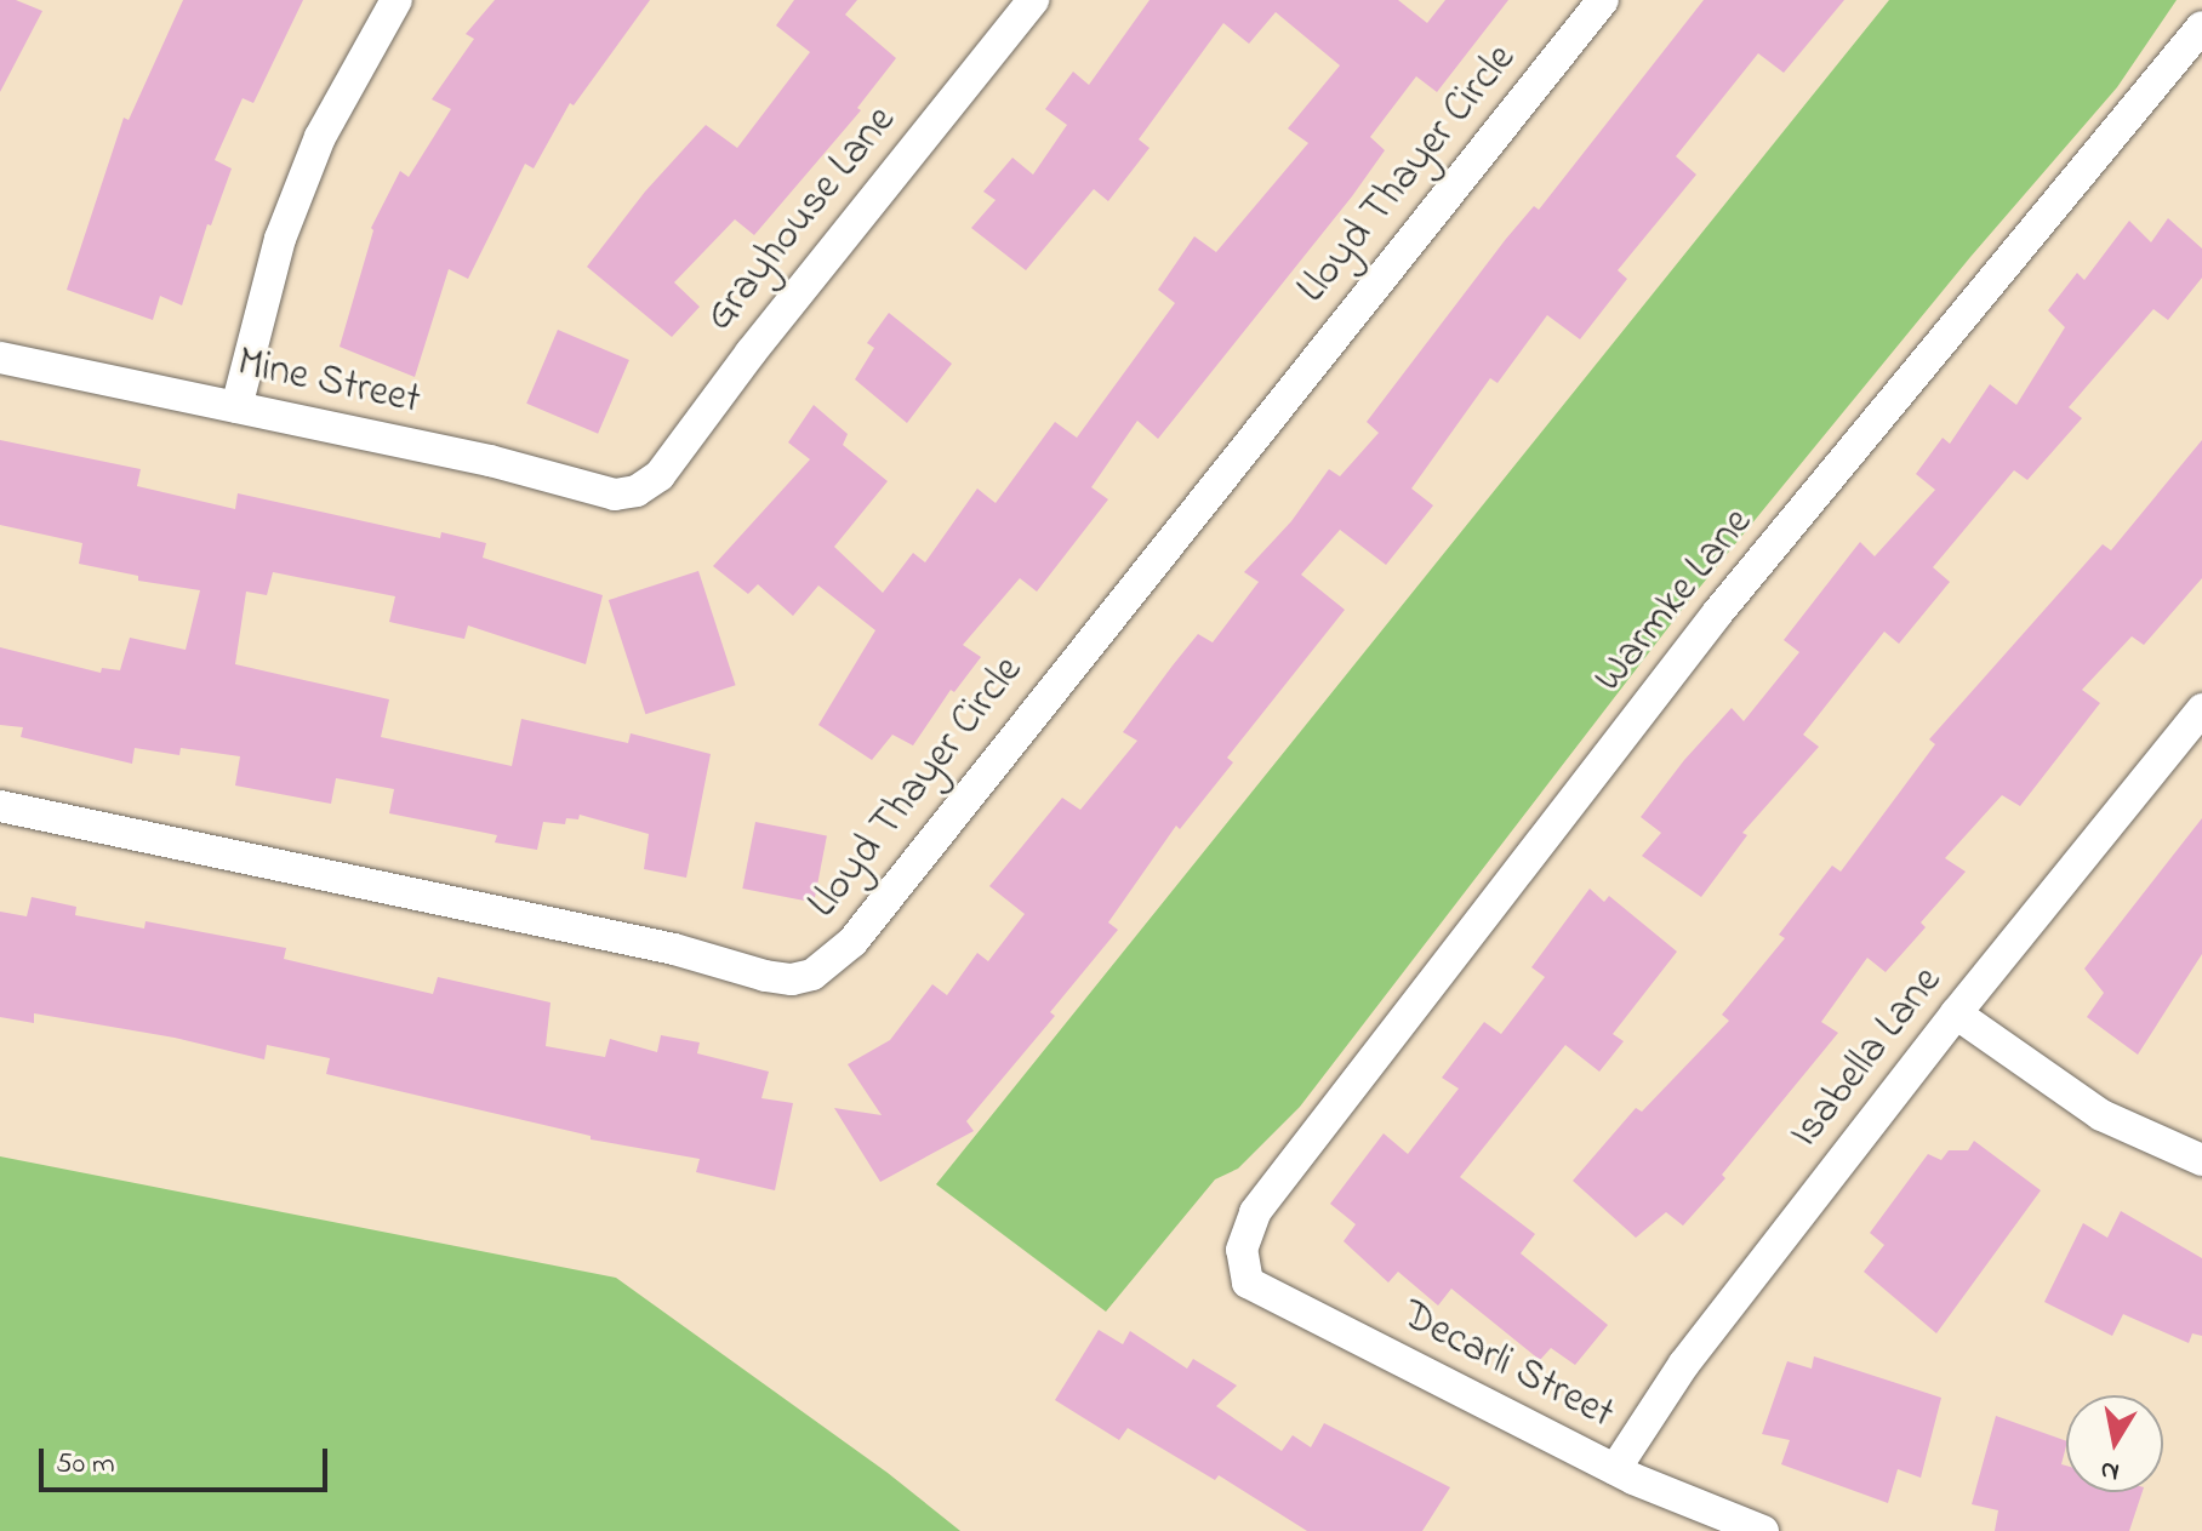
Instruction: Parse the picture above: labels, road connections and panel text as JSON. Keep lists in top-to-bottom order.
{
  "streets": {
    "street": [
      "Lloyd Thayer Circle",
      "Grayhouse Lane",
      "Mine Street",
      "Warmke Lane",
      "Isabella Lane",
      "Decarli Street"
    ]
  },
  "crossings": [
    ["Grayhouse Lane", "Mine Street"],
    ["Warmke Lane", "Decarli Street"],
    ["Isabella Lane", "Decarli Street"]
  ],
  "scale_bar": "50 m",
  "north": "bottom"
}
